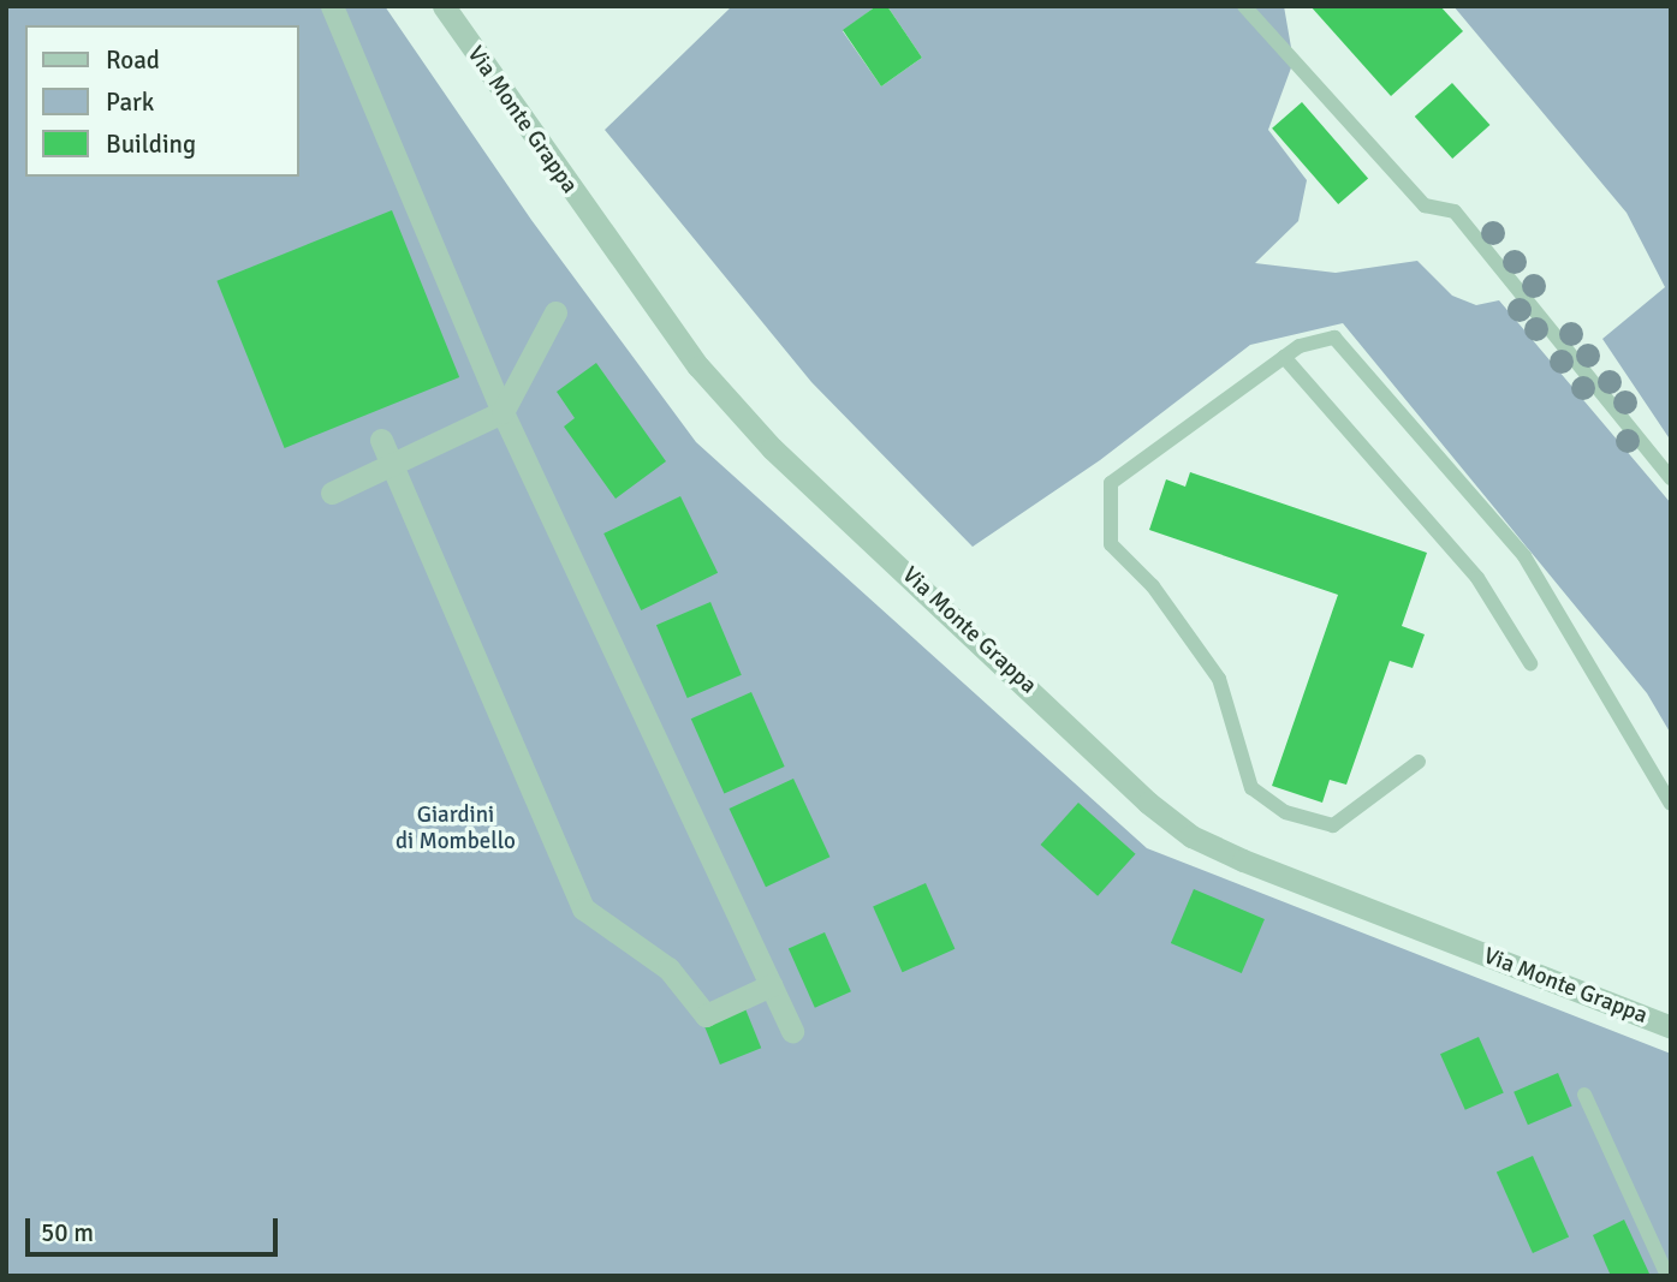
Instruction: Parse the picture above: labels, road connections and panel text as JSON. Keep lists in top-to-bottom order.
{
  "streets": {
    "street": ["Via Monte Grappa"]
  },
  "parks": ["Giardini di Mombello"],
  "legend": ["Road", "Park", "Building"],
  "scale_bar": "50 m"
}
